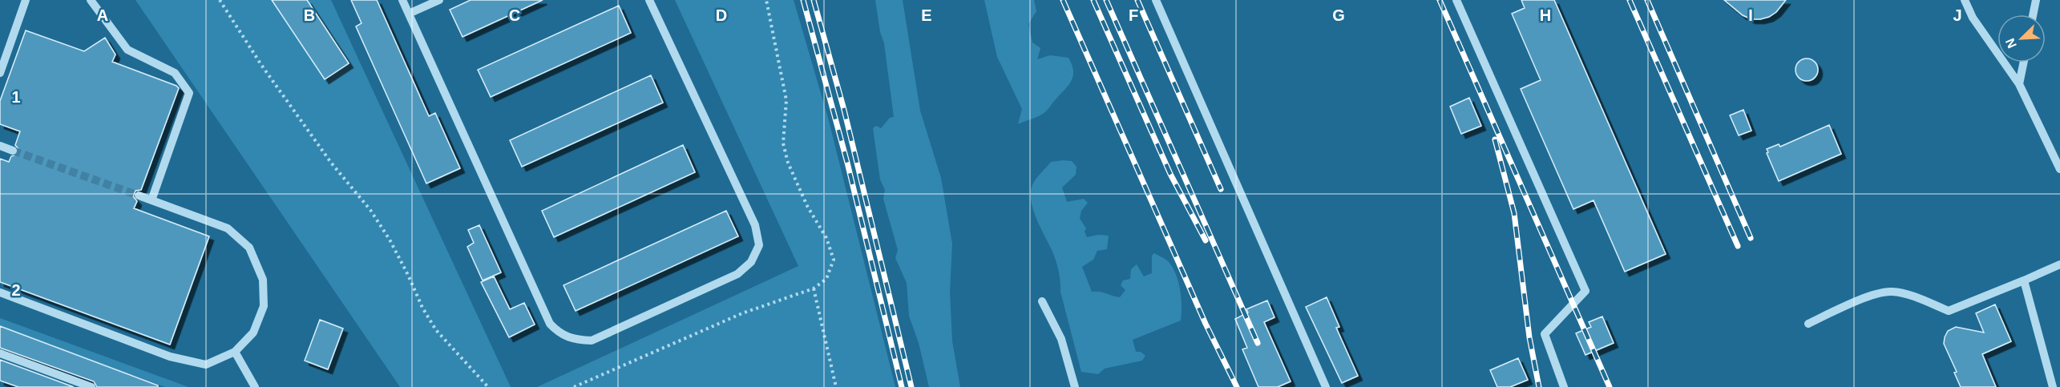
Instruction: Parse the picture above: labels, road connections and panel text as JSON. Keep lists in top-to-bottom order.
{
  "north": "bottom left",
  "grid": {
    "columns": [
      "A",
      "B",
      "C",
      "D",
      "E",
      "F",
      "G",
      "H",
      "I",
      "J"
    ],
    "rows": ["1", "2"]
  }
}
